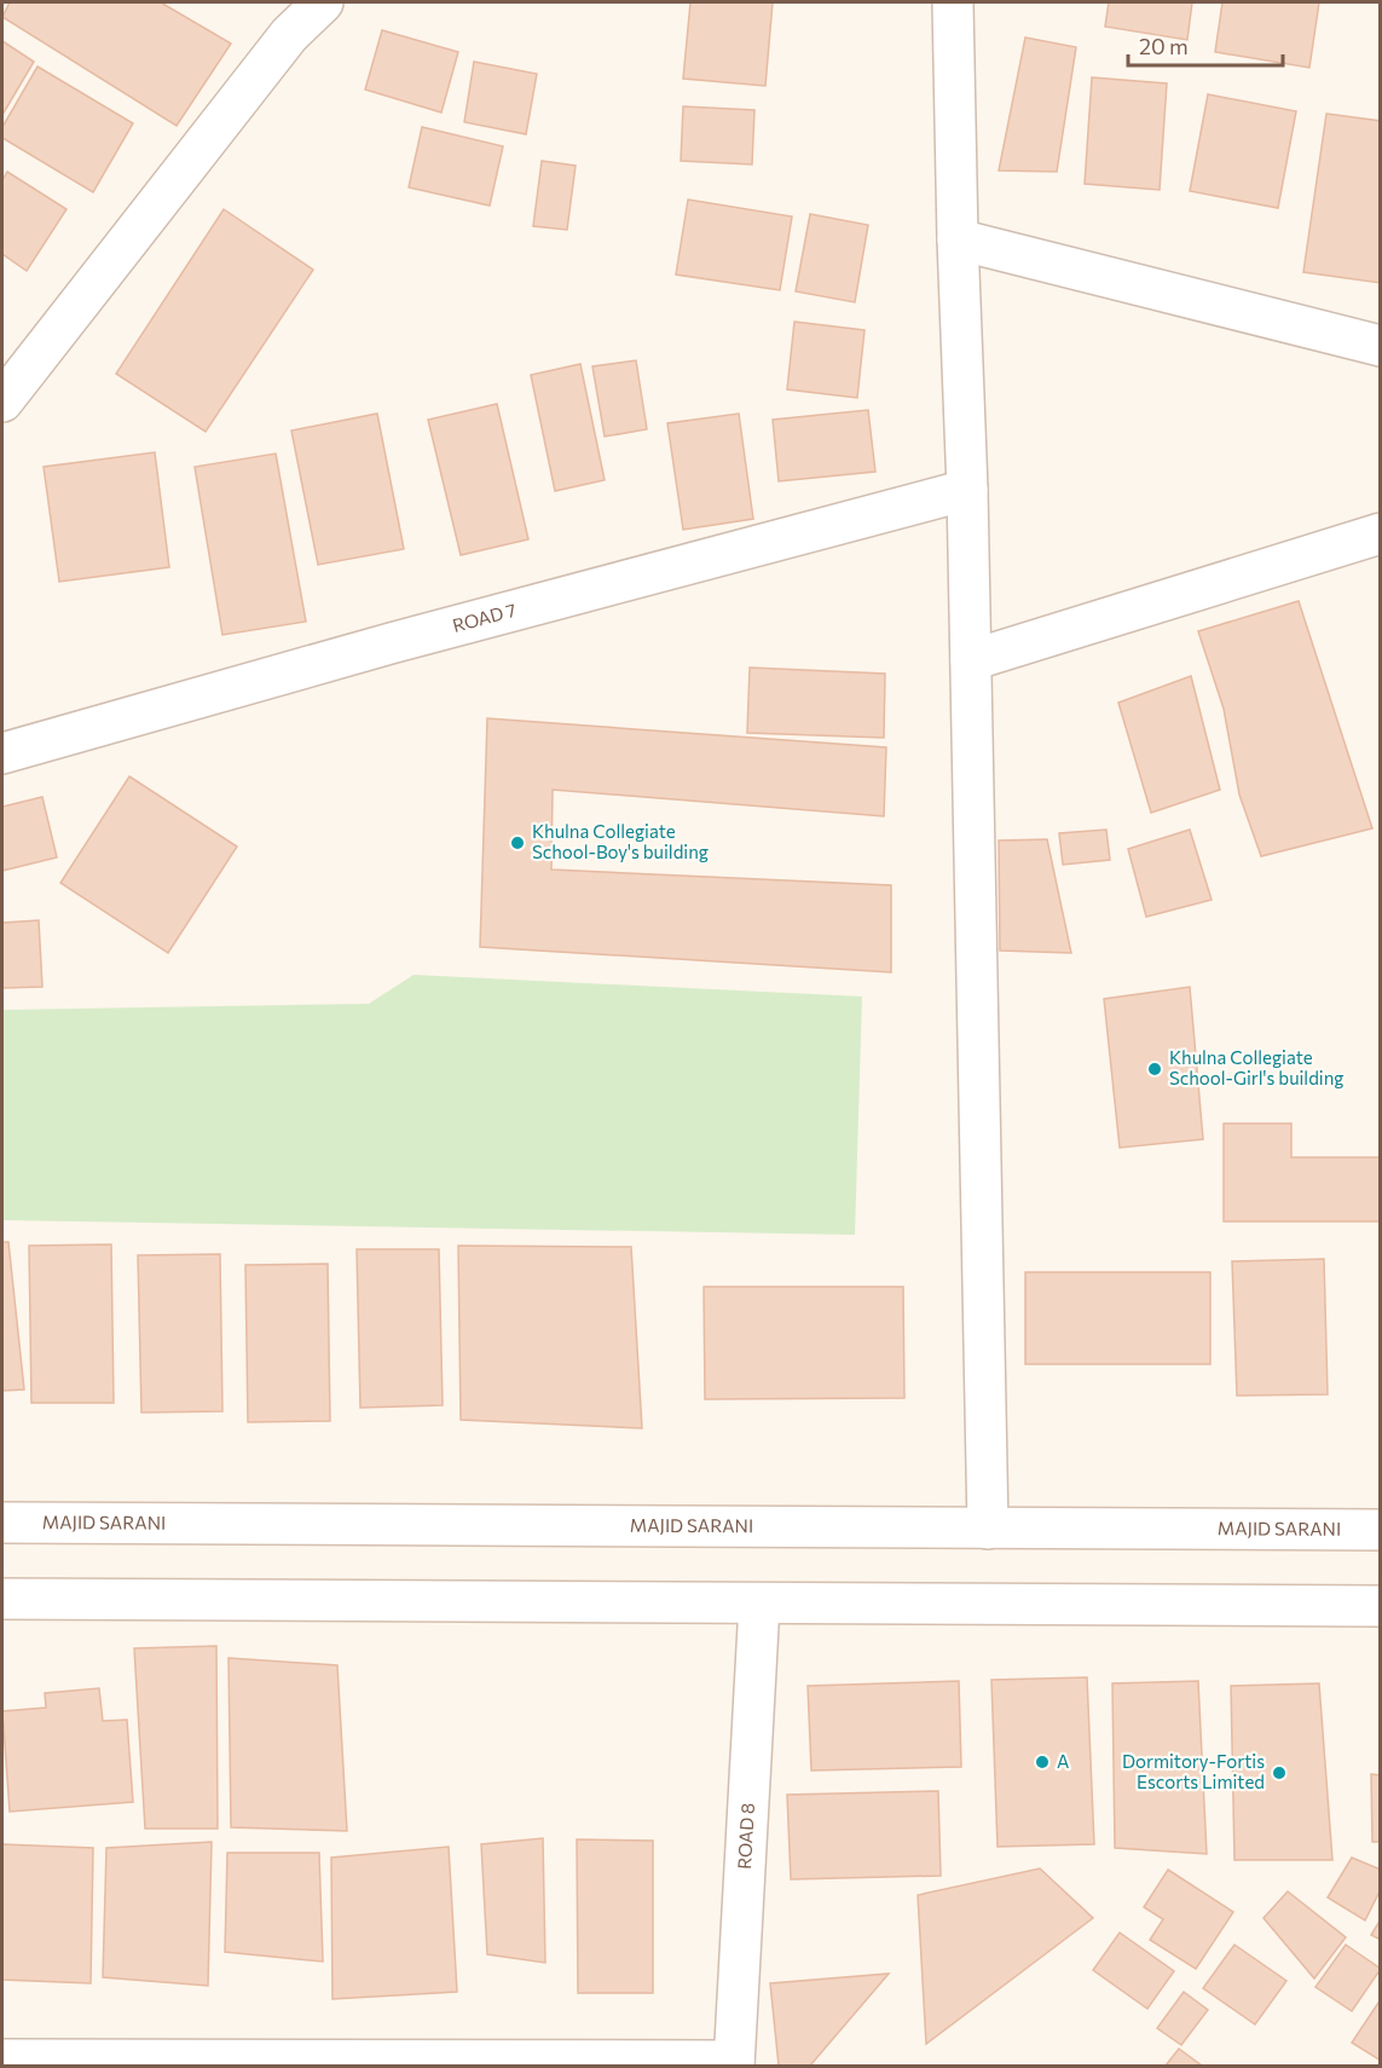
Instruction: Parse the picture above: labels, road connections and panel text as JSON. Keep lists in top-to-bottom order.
{
  "streets": {
    "street": ["ROAD 7", "MAJID SARANI", "ROAD 8"]
  },
  "places": [
    "Khulna Collegiate School-Boy's building",
    "Khulna Collegiate School-Girl's building",
    "A",
    "Dormitory-Fortis Escorts Limited"
  ],
  "scale_bar": "20 m"
}
